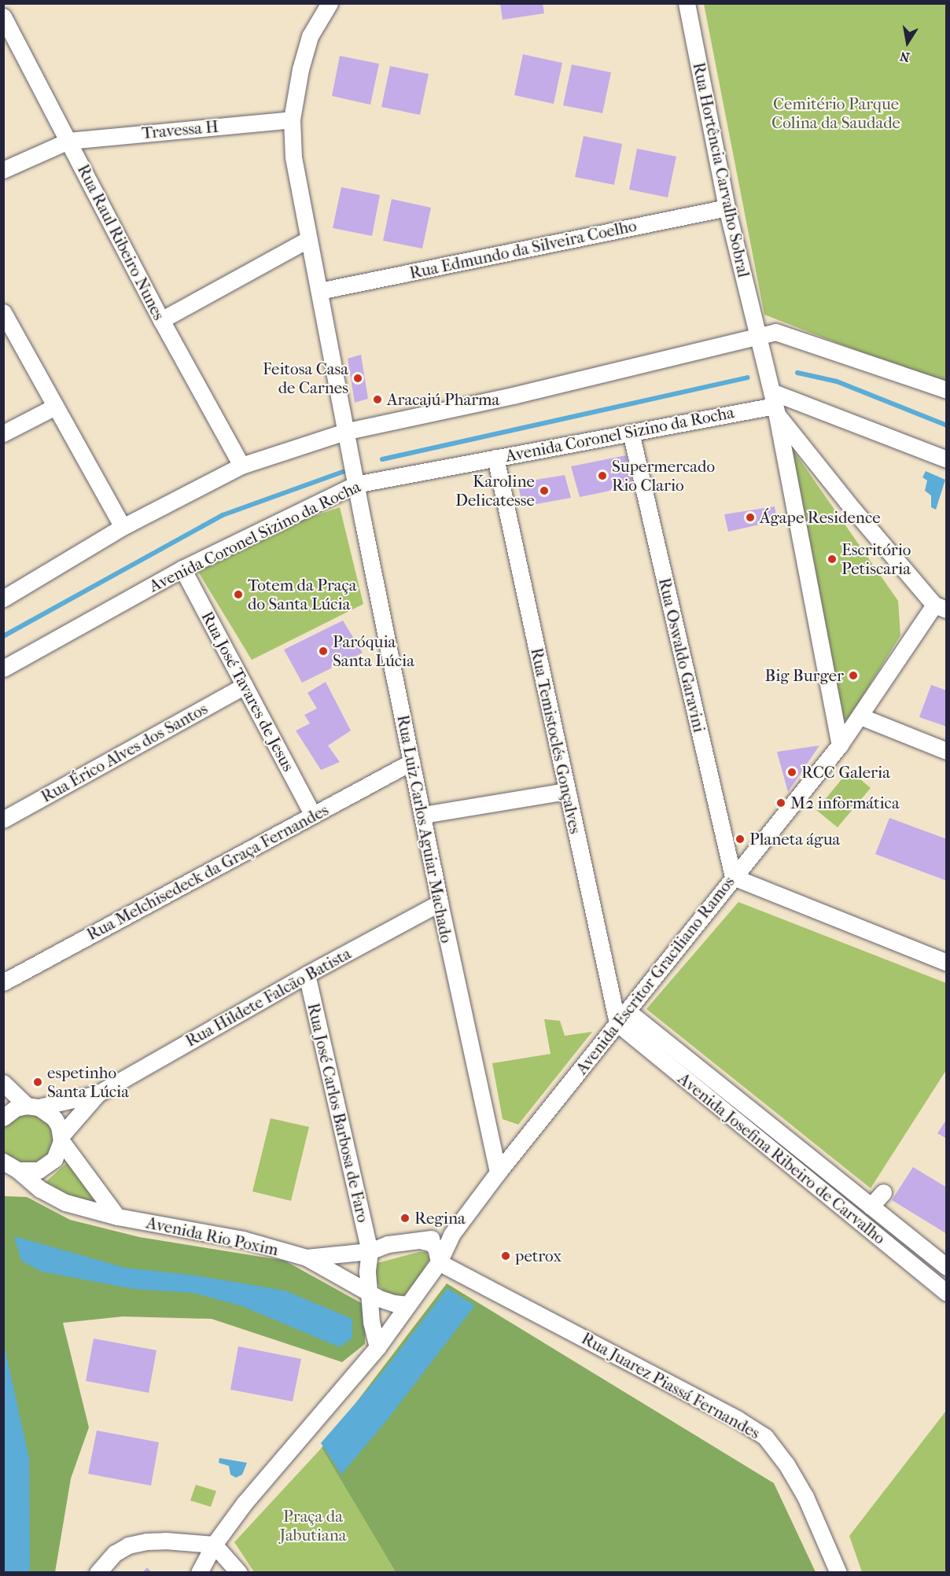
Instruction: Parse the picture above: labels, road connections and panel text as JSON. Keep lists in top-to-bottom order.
{
  "streets": {
    "street": [
      "Travessa H",
      "Rua Hortência Carvalho Sobral",
      "Rua Raul Ribeiro Nunes",
      "Rua Edmundo da Silveira Coelho",
      "Avenida Coronel Sizino da Rocha",
      "Rua Oswaldo Garavini",
      "Rua José Tavares de Jesus",
      "Rua Temistoclés Gonçalves",
      "Rua Érico Alves dos Santos",
      "Rua Luiz Carlos Aguiar Machado",
      "Rua Melchisedeck da Graça Fernandes",
      "Avenida Escritor Graciliano Ramos",
      "Rua Hildete Falcão Batista",
      "Rua José Carlos Barbosa de Faro",
      "Avenida Josefina Ribeiro de Carvalho",
      "Avenida Rio Poxim",
      "Rua Juarez Piassá Fernandes"
    ]
  },
  "crossings": [
    ["Travessa H", "Rua Raul Ribeiro Nunes"],
    ["Travessa H", "Rua Luiz Carlos Aguiar Machado"],
    ["Rua Hortência Carvalho Sobral", "Rua Edmundo da Silveira Coelho"],
    ["Rua Hortência Carvalho Sobral", "Avenida Coronel Sizino da Rocha"],
    ["Rua Edmundo da Silveira Coelho", "Rua Luiz Carlos Aguiar Machado"],
    ["Avenida Coronel Sizino da Rocha", "Rua Oswaldo Garavini"],
    ["Avenida Coronel Sizino da Rocha", "Rua José Tavares de Jesus"],
    ["Avenida Coronel Sizino da Rocha", "Rua Temistoclés Gonçalves"],
    ["Avenida Coronel Sizino da Rocha", "Rua Luiz Carlos Aguiar Machado"],
    ["Rua Oswaldo Garavini", "Avenida Escritor Graciliano Ramos"],
    ["Rua José Tavares de Jesus", "Rua Érico Alves dos Santos"],
    ["Rua José Tavares de Jesus", "Rua Melchisedeck da Graça Fernandes"],
    ["Rua Temistoclés Gonçalves", "Avenida Escritor Graciliano Ramos"],
    ["Rua Temistoclés Gonçalves", "Avenida Josefina Ribeiro de Carvalho"],
    ["Rua Luiz Carlos Aguiar Machado", "Rua Melchisedeck da Graça Fernandes"],
    ["Rua Luiz Carlos Aguiar Machado", "Avenida Escritor Graciliano Ramos"],
    ["Rua Luiz Carlos Aguiar Machado", "Rua Hildete Falcão Batista"],
    ["Avenida Escritor Graciliano Ramos", "Rua José Carlos Barbosa de Faro"],
    ["Avenida Escritor Graciliano Ramos", "Avenida Josefina Ribeiro de Carvalho"],
    ["Avenida Escritor Graciliano Ramos", "Avenida Rio Poxim"],
    ["Avenida Escritor Graciliano Ramos", "Rua Juarez Piassá Fernandes"],
    ["Rua Hildete Falcão Batista", "Rua José Carlos Barbosa de Faro"],
    ["Rua Hildete Falcão Batista", "Avenida Rio Poxim"],
    ["Rua José Carlos Barbosa de Faro", "Avenida Rio Poxim"],
    ["Rua José Carlos Barbosa de Faro", "Rua Juarez Piassá Fernandes"],
    ["Avenida Rio Poxim", "Rua Juarez Piassá Fernandes"]
  ],
  "parks": ["Cemitério Parque Colina da Saudade", "Praça da Jabutiana"],
  "places": [
    "Feitosa Casa de Carnes",
    "Aracajú Pharma",
    "Supermercado Rio Clario",
    "Karoline Delicatesse",
    "Ágape Residence",
    "Escritório Petiscaria",
    "Totem da Praça do Santa Lúcia",
    "Paróquia Santa Lúcia",
    "Big Burger",
    "RCC Galeria",
    "M2 informática",
    "Planeta água",
    "espetinho Santa Lúcia",
    "Regina",
    "petrox"
  ],
  "north": "bottom"
}
